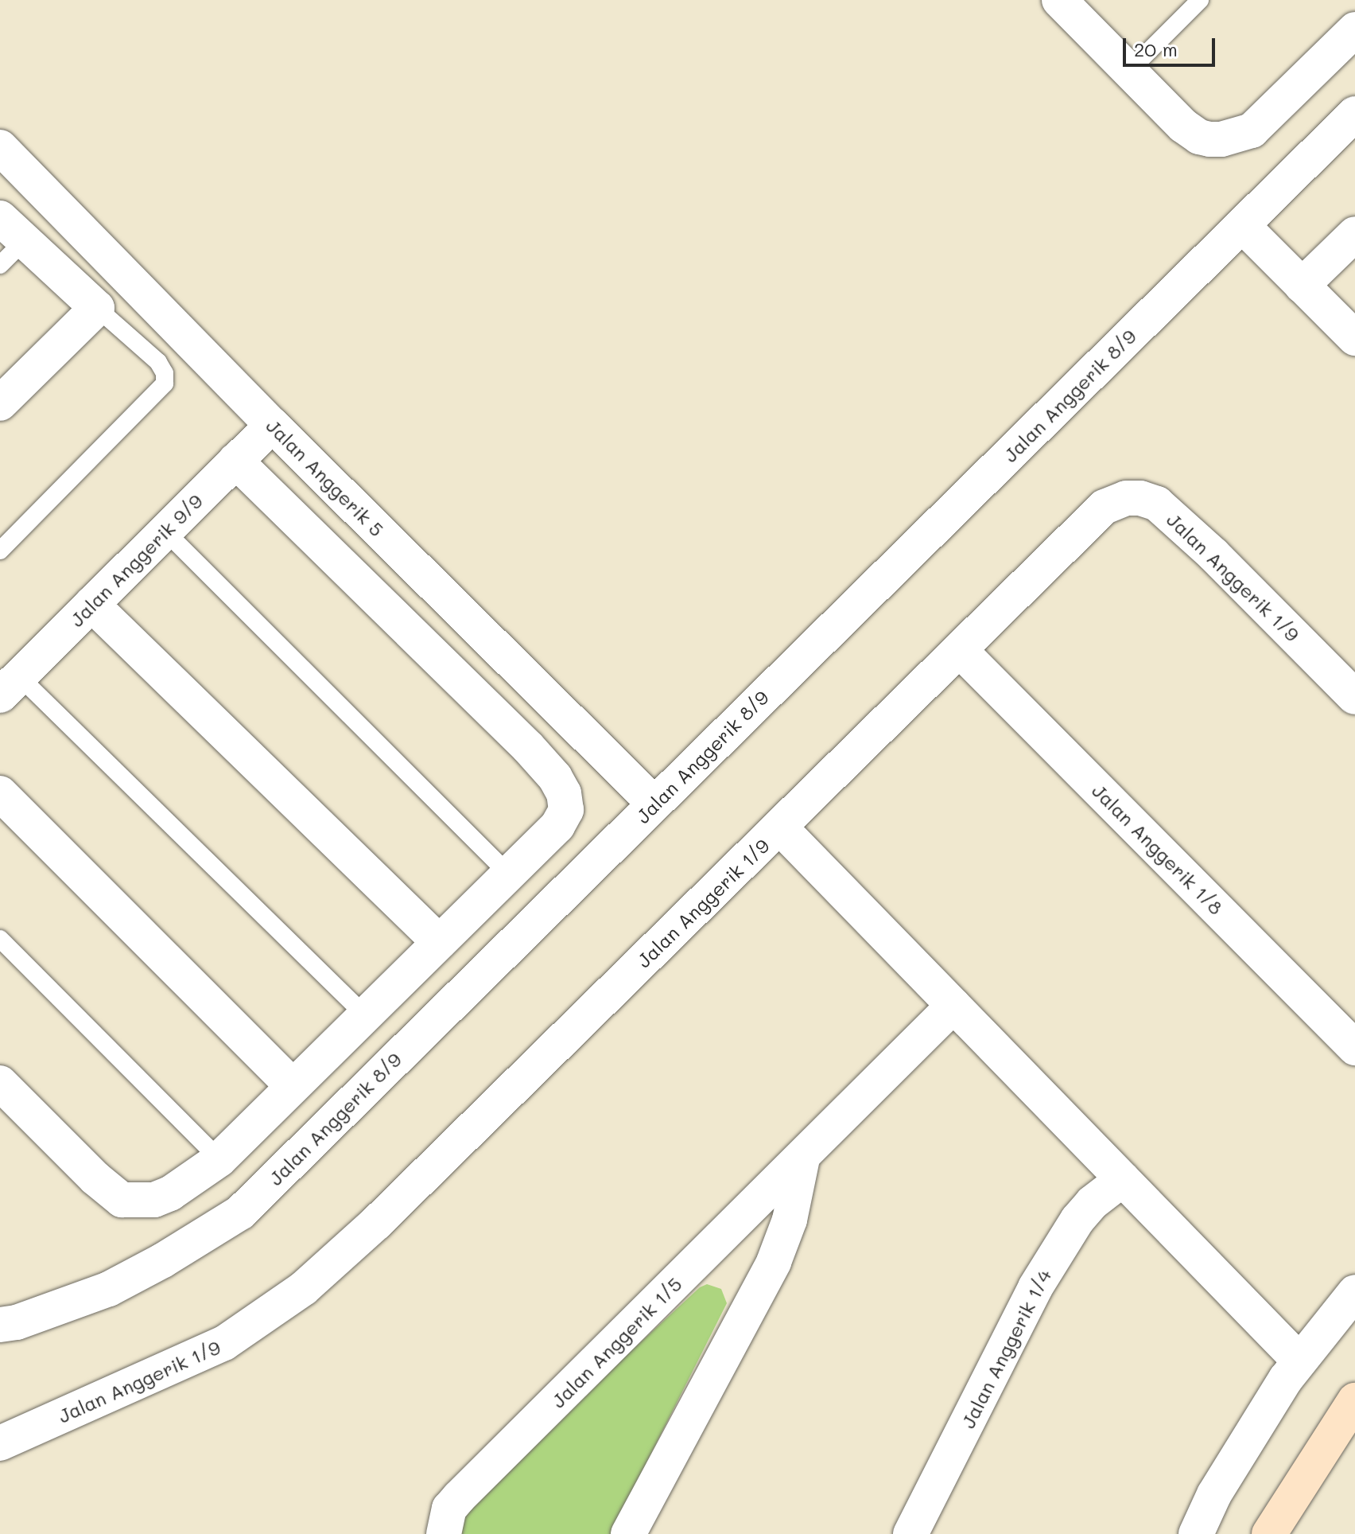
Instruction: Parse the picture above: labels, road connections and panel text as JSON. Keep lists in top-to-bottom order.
{
  "streets": {
    "street": [
      "Jalan Anggerik 8/9",
      "Jalan Anggerik 5",
      "Jalan Anggerik 9/9",
      "Jalan Anggerik 1/9",
      "Jalan Anggerik 1/8",
      "Jalan Anggerik 1/5",
      "Jalan Anggerik 1/4"
    ]
  },
  "crossings": [
    ["Jalan Anggerik 8/9", "Jalan Anggerik 5"],
    ["Jalan Anggerik 5", "Jalan Anggerik 9/9"],
    ["Jalan Anggerik 1/9", "Jalan Anggerik 1/8"]
  ],
  "scale_bar": "20 m"
}
